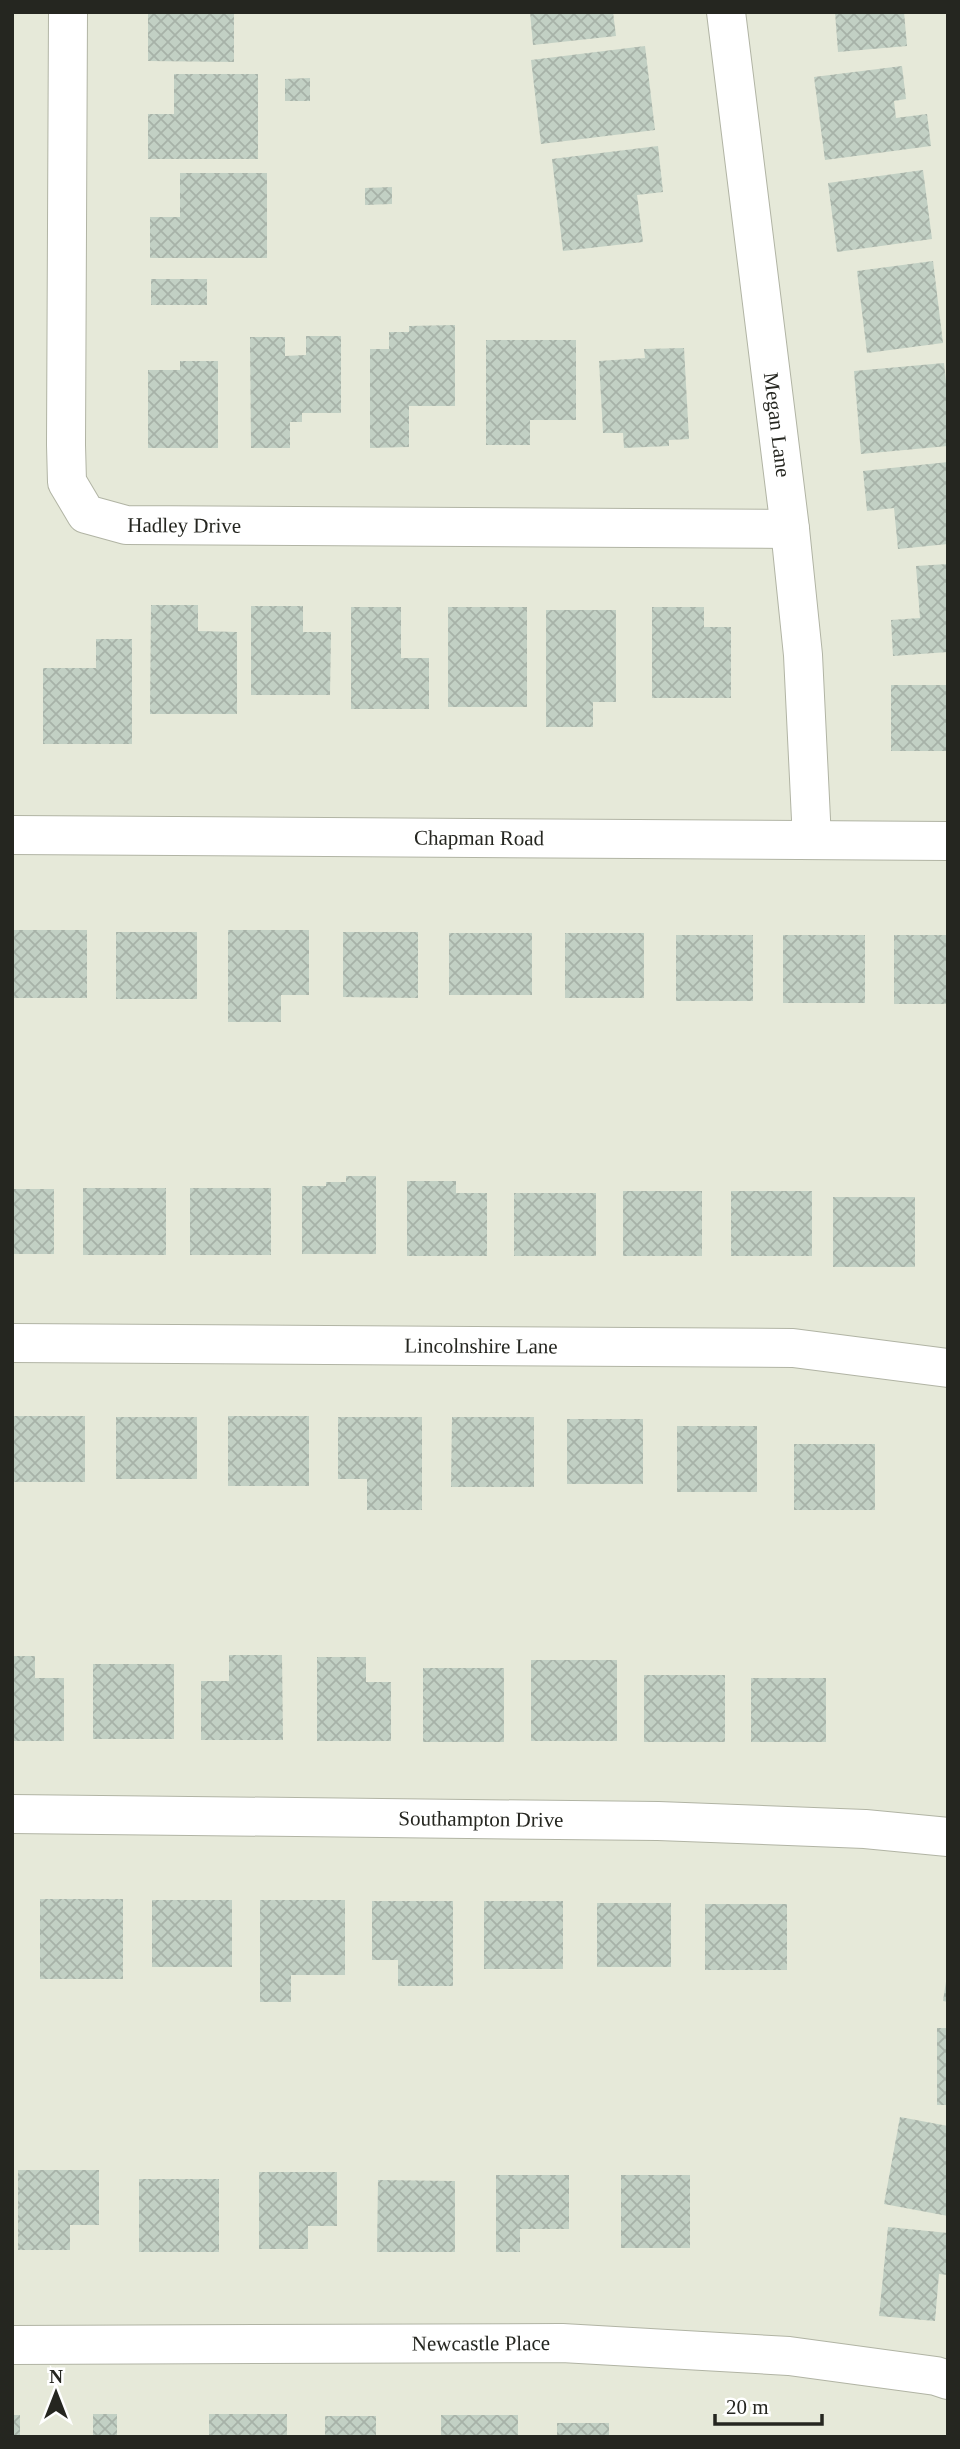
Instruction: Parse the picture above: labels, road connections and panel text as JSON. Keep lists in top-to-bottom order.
{
  "streets": {
    "street": [
      "Megan Lane",
      "Hadley Drive",
      "Chapman Road",
      "Lincolnshire Lane",
      "Southampton Drive",
      "Newcastle Place"
    ]
  },
  "crossings": [
    ["Megan Lane", "Hadley Drive"],
    ["Megan Lane", "Chapman Road"]
  ],
  "scale_bar": "20 m",
  "north": "top"
}
